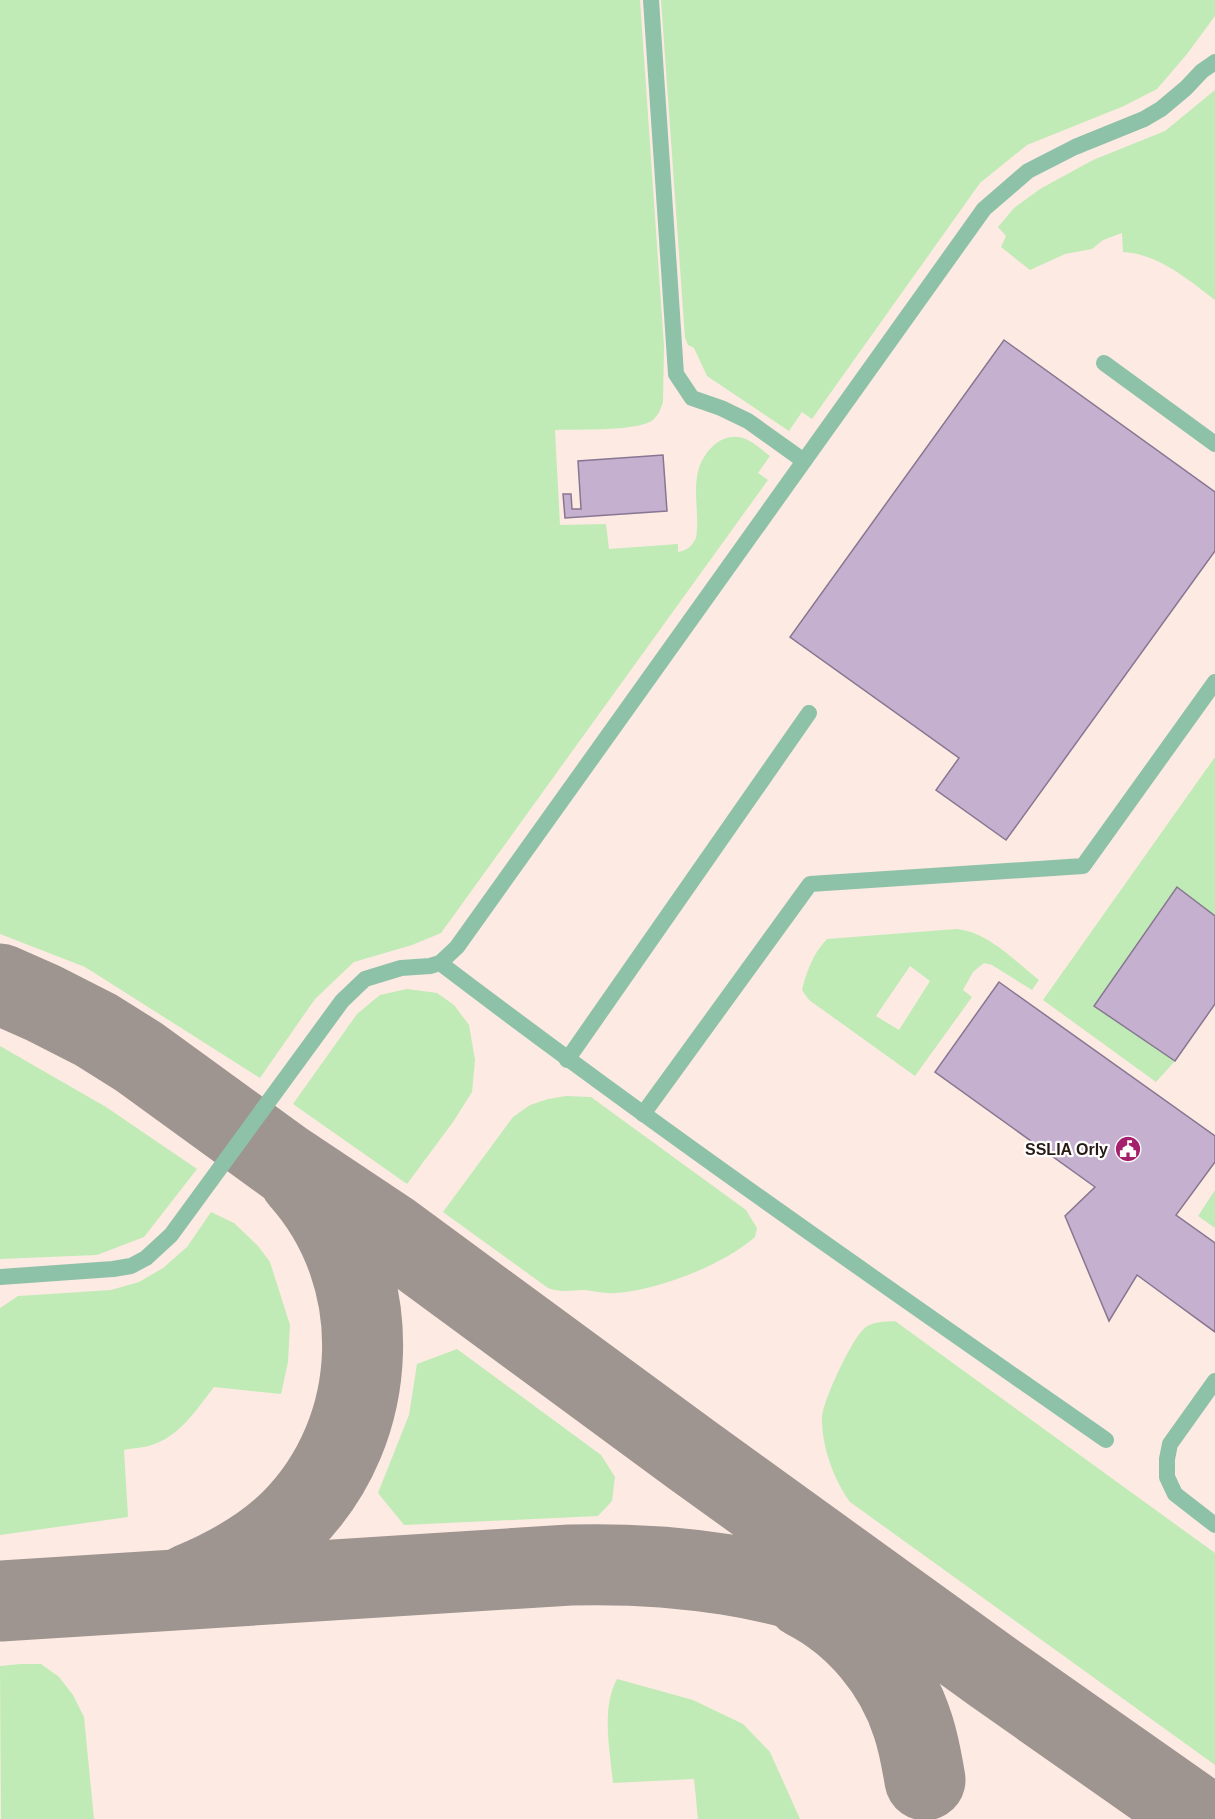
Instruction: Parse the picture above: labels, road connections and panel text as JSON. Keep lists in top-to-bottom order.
{
  "places": {
    "public building": ["SSLIA Orly"]
  }
}
